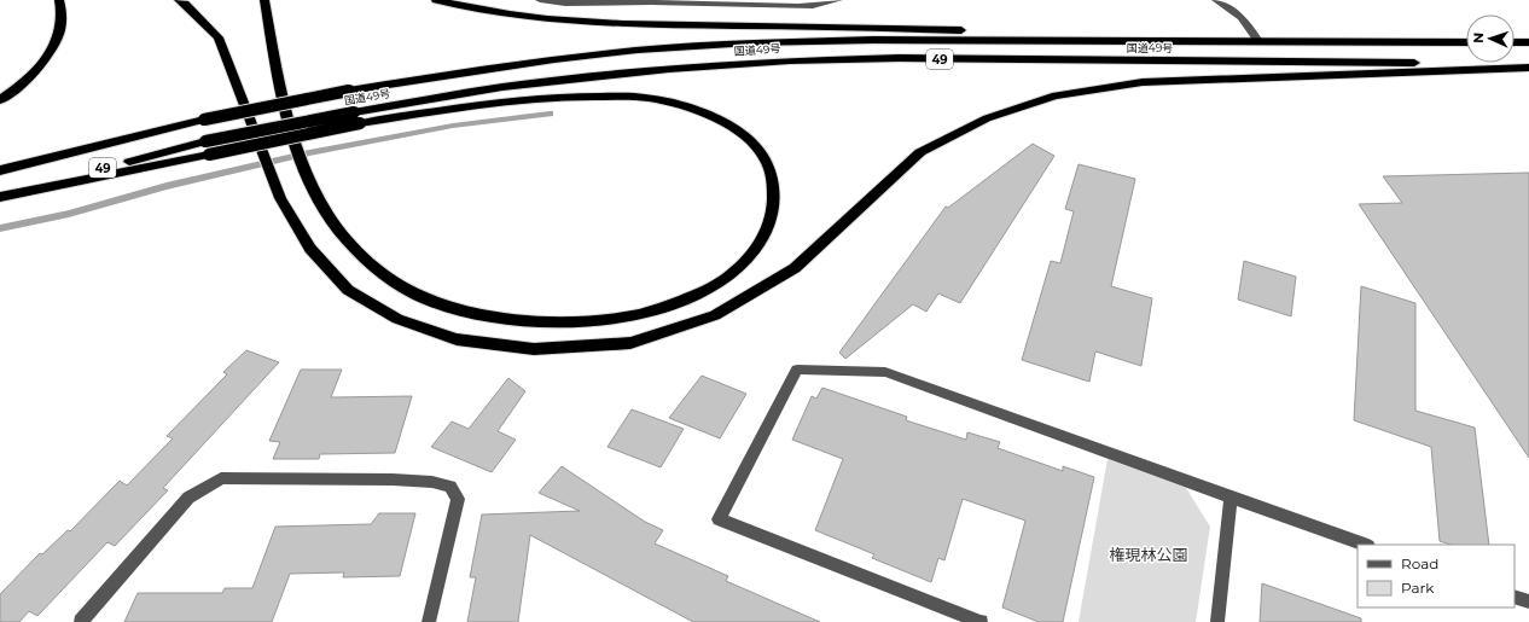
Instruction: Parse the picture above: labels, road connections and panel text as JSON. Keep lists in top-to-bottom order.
{
  "streets": {
    "highway": ["国道49号", "49"]
  },
  "parks": ["権現林公園"],
  "legend": ["Road", "Park"],
  "north": "left"
}
